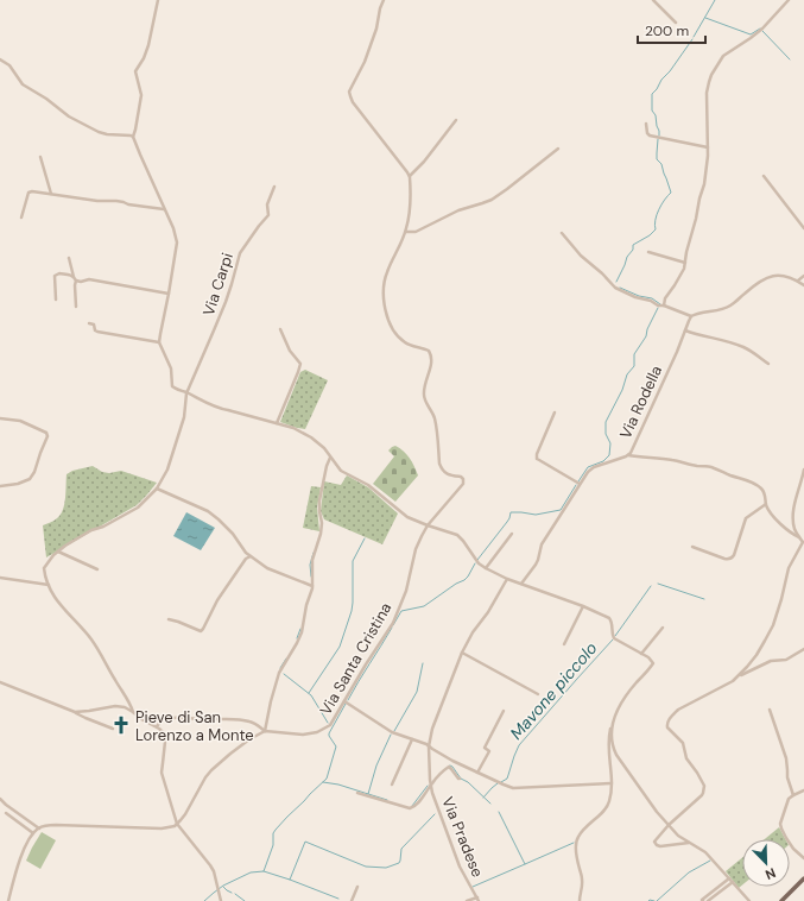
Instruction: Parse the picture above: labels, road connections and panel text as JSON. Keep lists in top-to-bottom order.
{
  "streets": {
    "street": [
      "Via Carpi",
      "Via Rodella",
      "Via Santa Cristina",
      "Via Pradese"
    ]
  },
  "water": ["Mavone piccolo"],
  "places": {
    "church": ["Pieve di San Lorenzo a Monte"]
  },
  "scale_bar": "200 m",
  "north": "bottom right"
}
